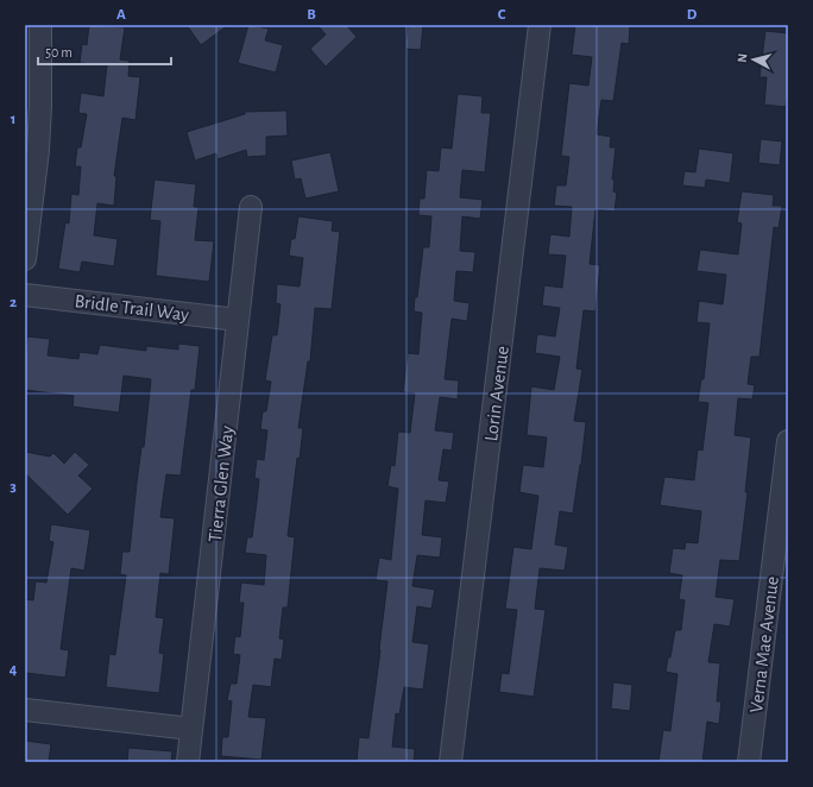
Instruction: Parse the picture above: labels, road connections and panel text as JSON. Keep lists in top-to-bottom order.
{
  "streets": {
    "street": [
      "Bridle Trail Way",
      "Lorin Avenue",
      "Tierra Glen Way",
      "Verna Mae Avenue"
    ]
  },
  "crossings": [
    ["Bridle Trail Way", "Tierra Glen Way"]
  ],
  "scale_bar": "50 m",
  "north": "left",
  "grid": {
    "columns": [
      "A",
      "B",
      "C",
      "D"
    ],
    "rows": [
      "1",
      "2",
      "3",
      "4"
    ]
  }
}
